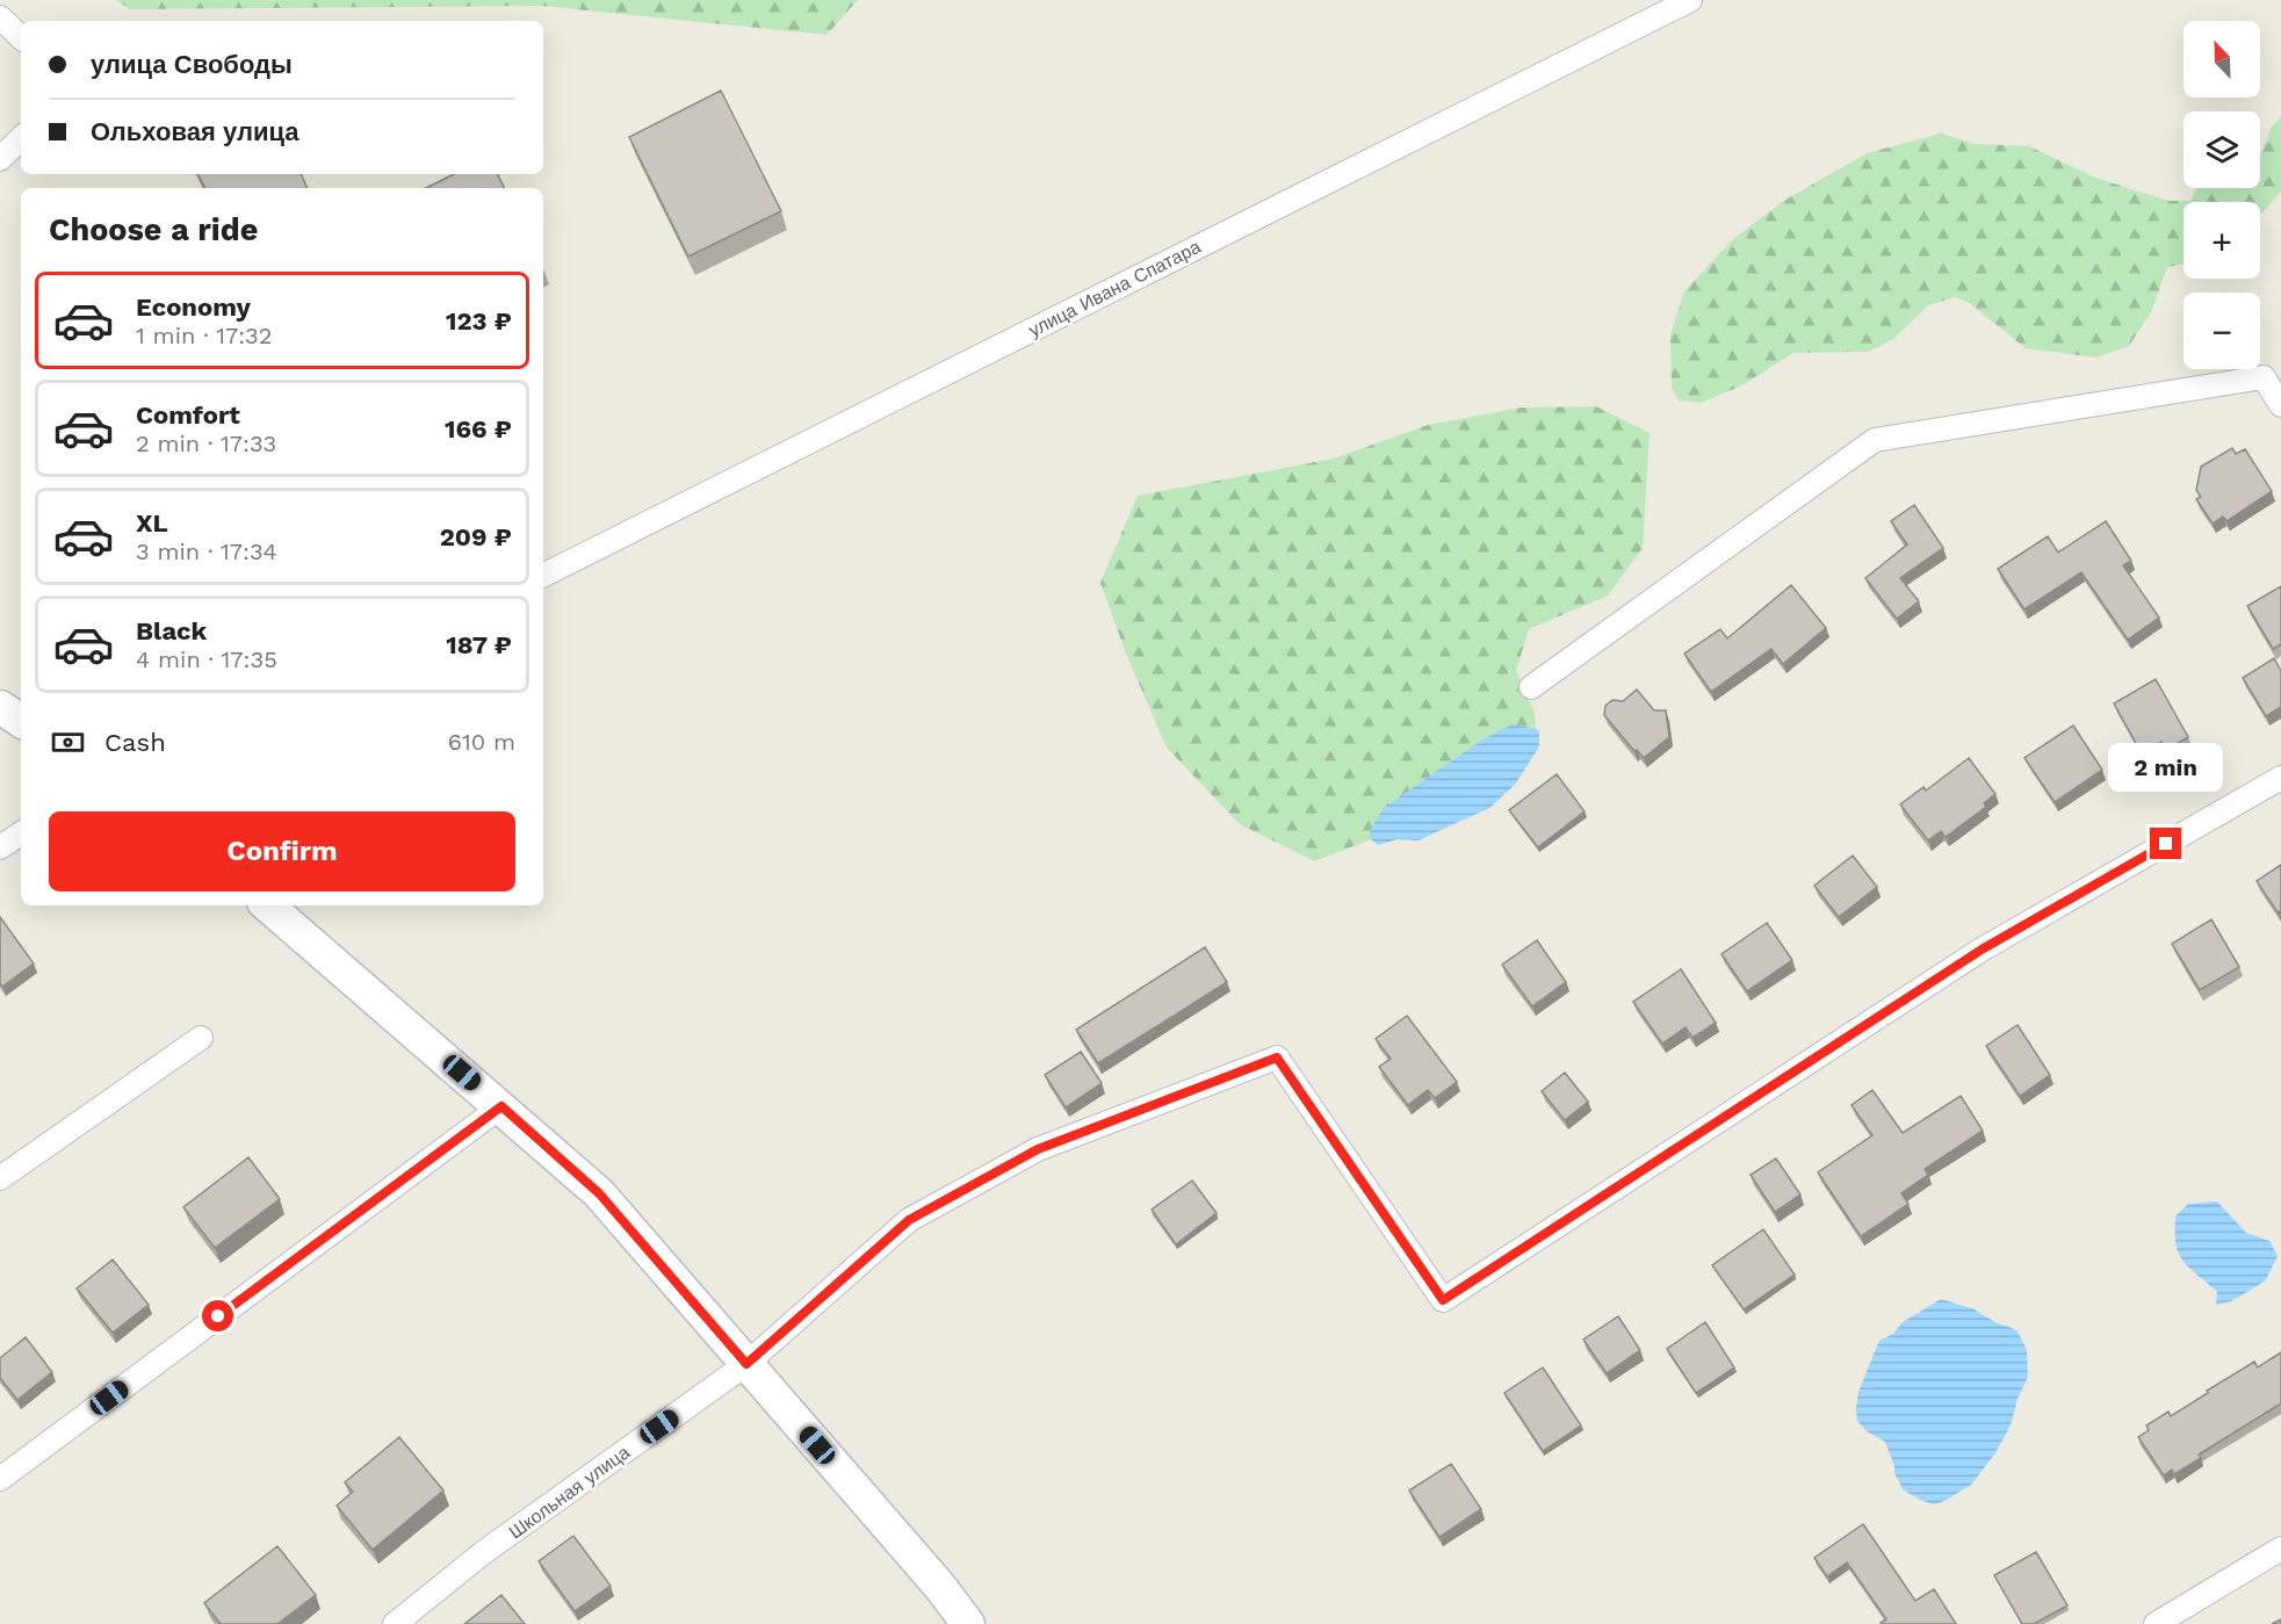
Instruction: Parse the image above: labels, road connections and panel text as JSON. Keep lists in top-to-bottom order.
{
  "streets": {
    "street": ["улица Ивана Спатара", "Школьная улица"]
  },
  "north": "top left",
  "page": {
    "map_buttons": ["+", "−"],
    "banner": ["улица Свободы", "Ольховая улица"],
    "heading": "Choose a ride",
    "list": [
      {
        "name": "Economy",
        "note": "1 min · 17:32",
        "value": "123 ₽"
      },
      {
        "name": "Comfort",
        "note": "2 min · 17:33",
        "value": "166 ₽"
      },
      {
        "name": "XL",
        "note": "3 min · 17:34",
        "value": "209 ₽"
      },
      {
        "name": "Black",
        "note": "4 min · 17:35",
        "value": "187 ₽"
      }
    ],
    "pay": ["Cash", "610 m"],
    "bubble": "2 min",
    "buttons": "Confirm"
  }
}
